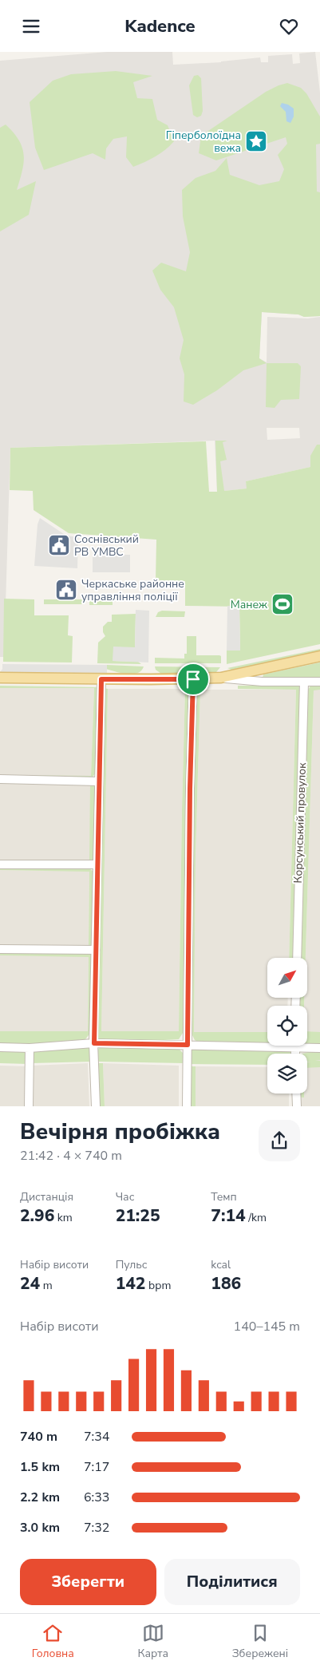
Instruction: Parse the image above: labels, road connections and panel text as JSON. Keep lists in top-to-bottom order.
{
  "streets": {
    "street": ["Корсунський провулок"]
  },
  "places": {
    "place": ["Гіперболоїдна вежа"],
    "public building": ["Соснівський РВ УМВС", "Черкаське районне управління поліції"],
    "sports": ["Манеж"]
  },
  "north": "top right",
  "page": {
    "header": "Kadence",
    "heading": ["Вечірня пробіжка", "21:42 · 4 × 740 m"],
    "stats": [
      ["Дистанція", "2.96 km"],
      ["Час", "21:25"],
      ["Темп", "7:14 /km"],
      ["Набір висоти", "24 m"],
      ["Пульс", "142 bpm"],
      ["kcal", "186"]
    ],
    "chart": ["Набір висоти", "140–145 m"],
    "list": [
      {
        "name": "740 m",
        "note": "7:34"
      },
      {
        "name": "1.5 km",
        "note": "7:17"
      },
      {
        "name": "2.2 km",
        "note": "6:33"
      },
      {
        "name": "3.0 km",
        "note": "7:32"
      }
    ],
    "buttons": ["Зберегти", "Поділитися"],
    "tabs": ["Головна", "Карта", "Збережені"]
  }
}
